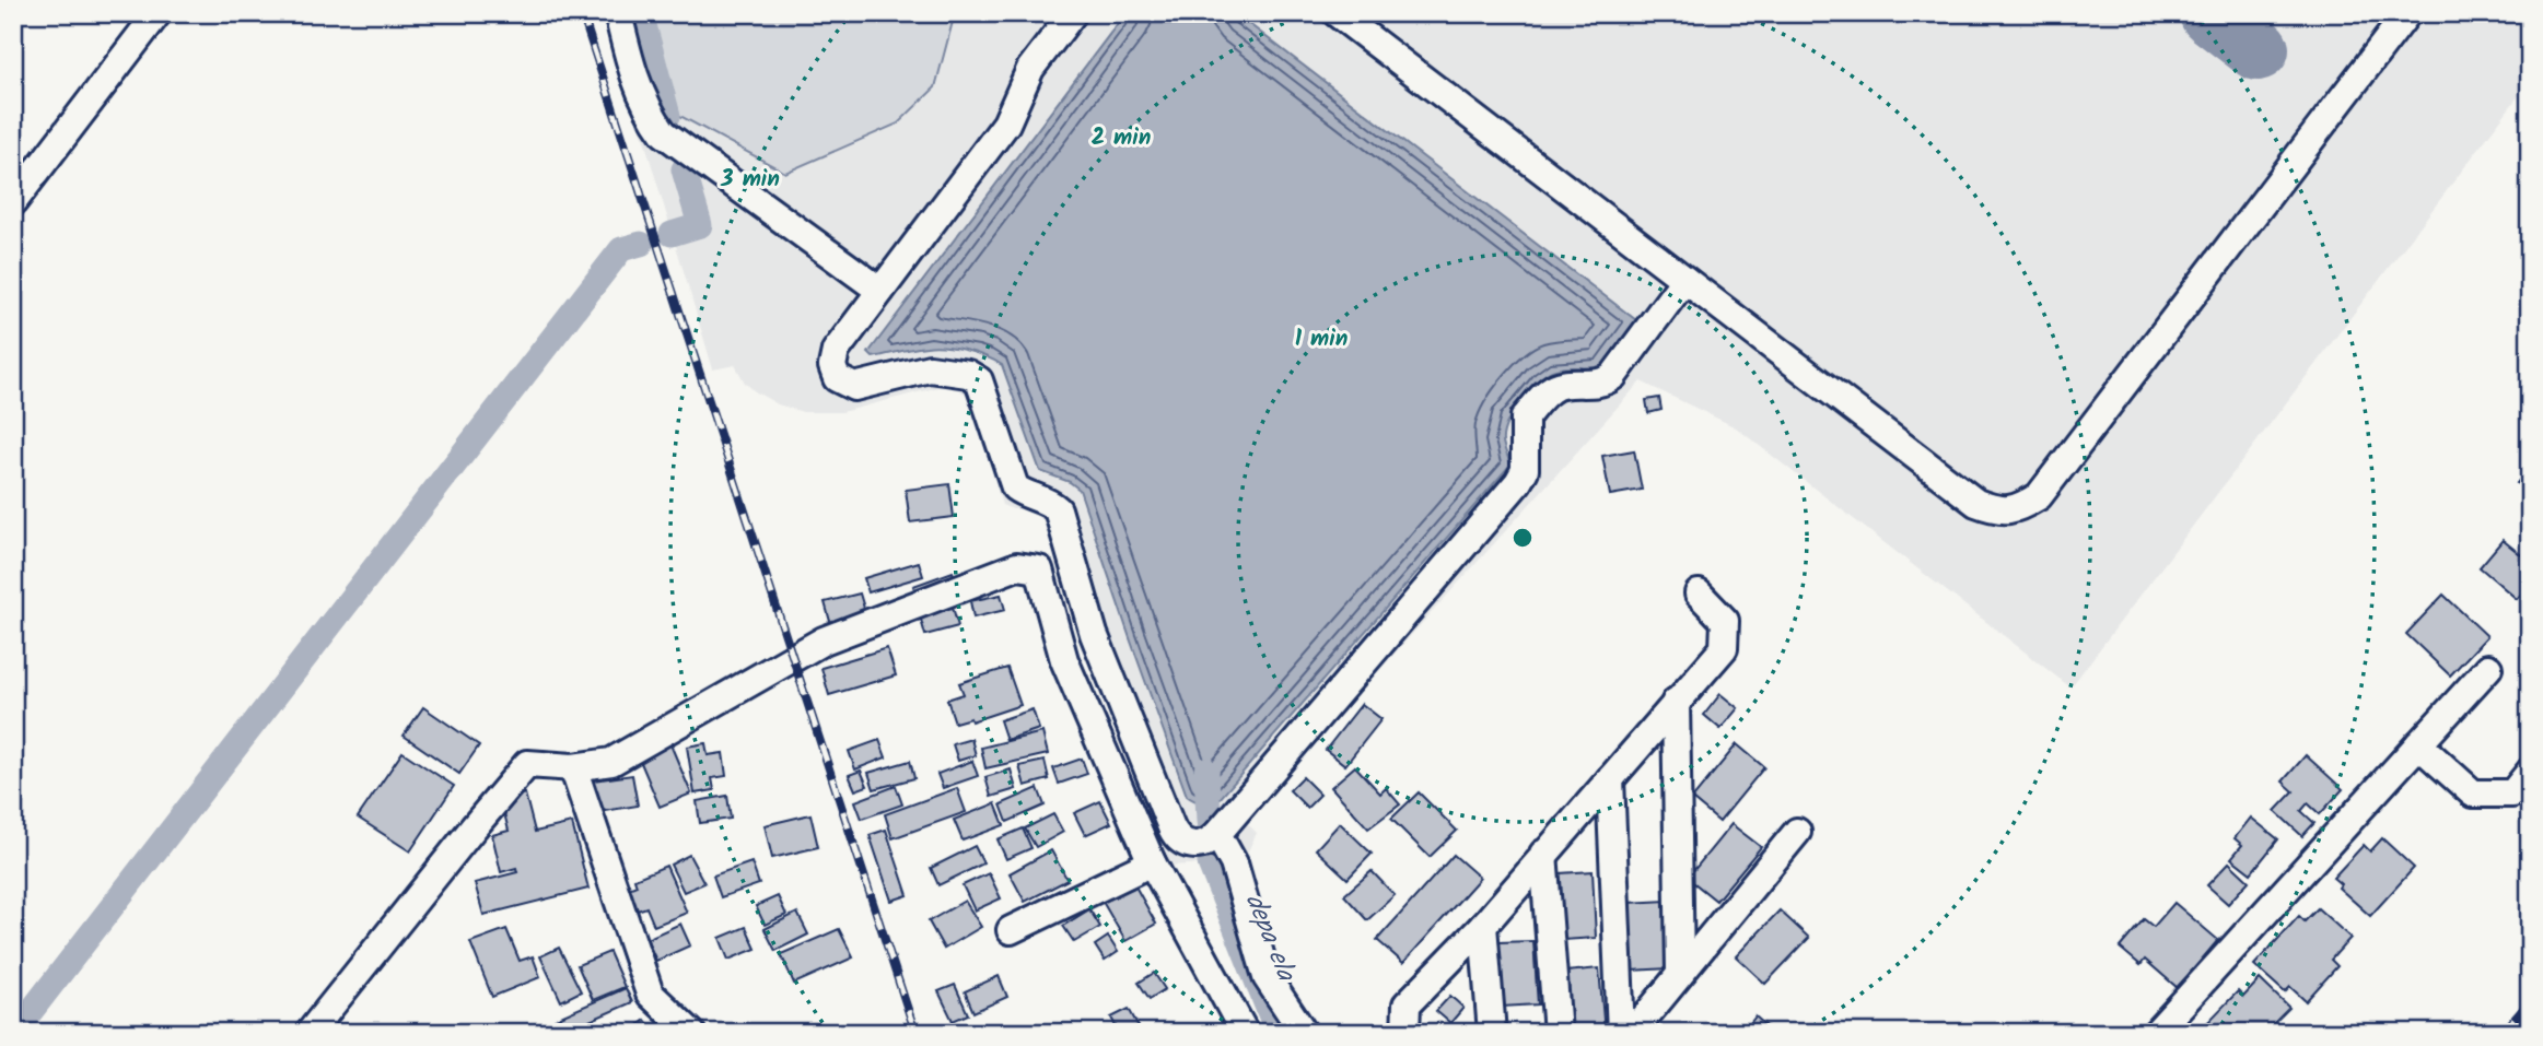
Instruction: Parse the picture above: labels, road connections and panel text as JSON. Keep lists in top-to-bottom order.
{
  "water": ["depa ela"],
  "rings": ["2 min", "3 min", "1 min"]
}
